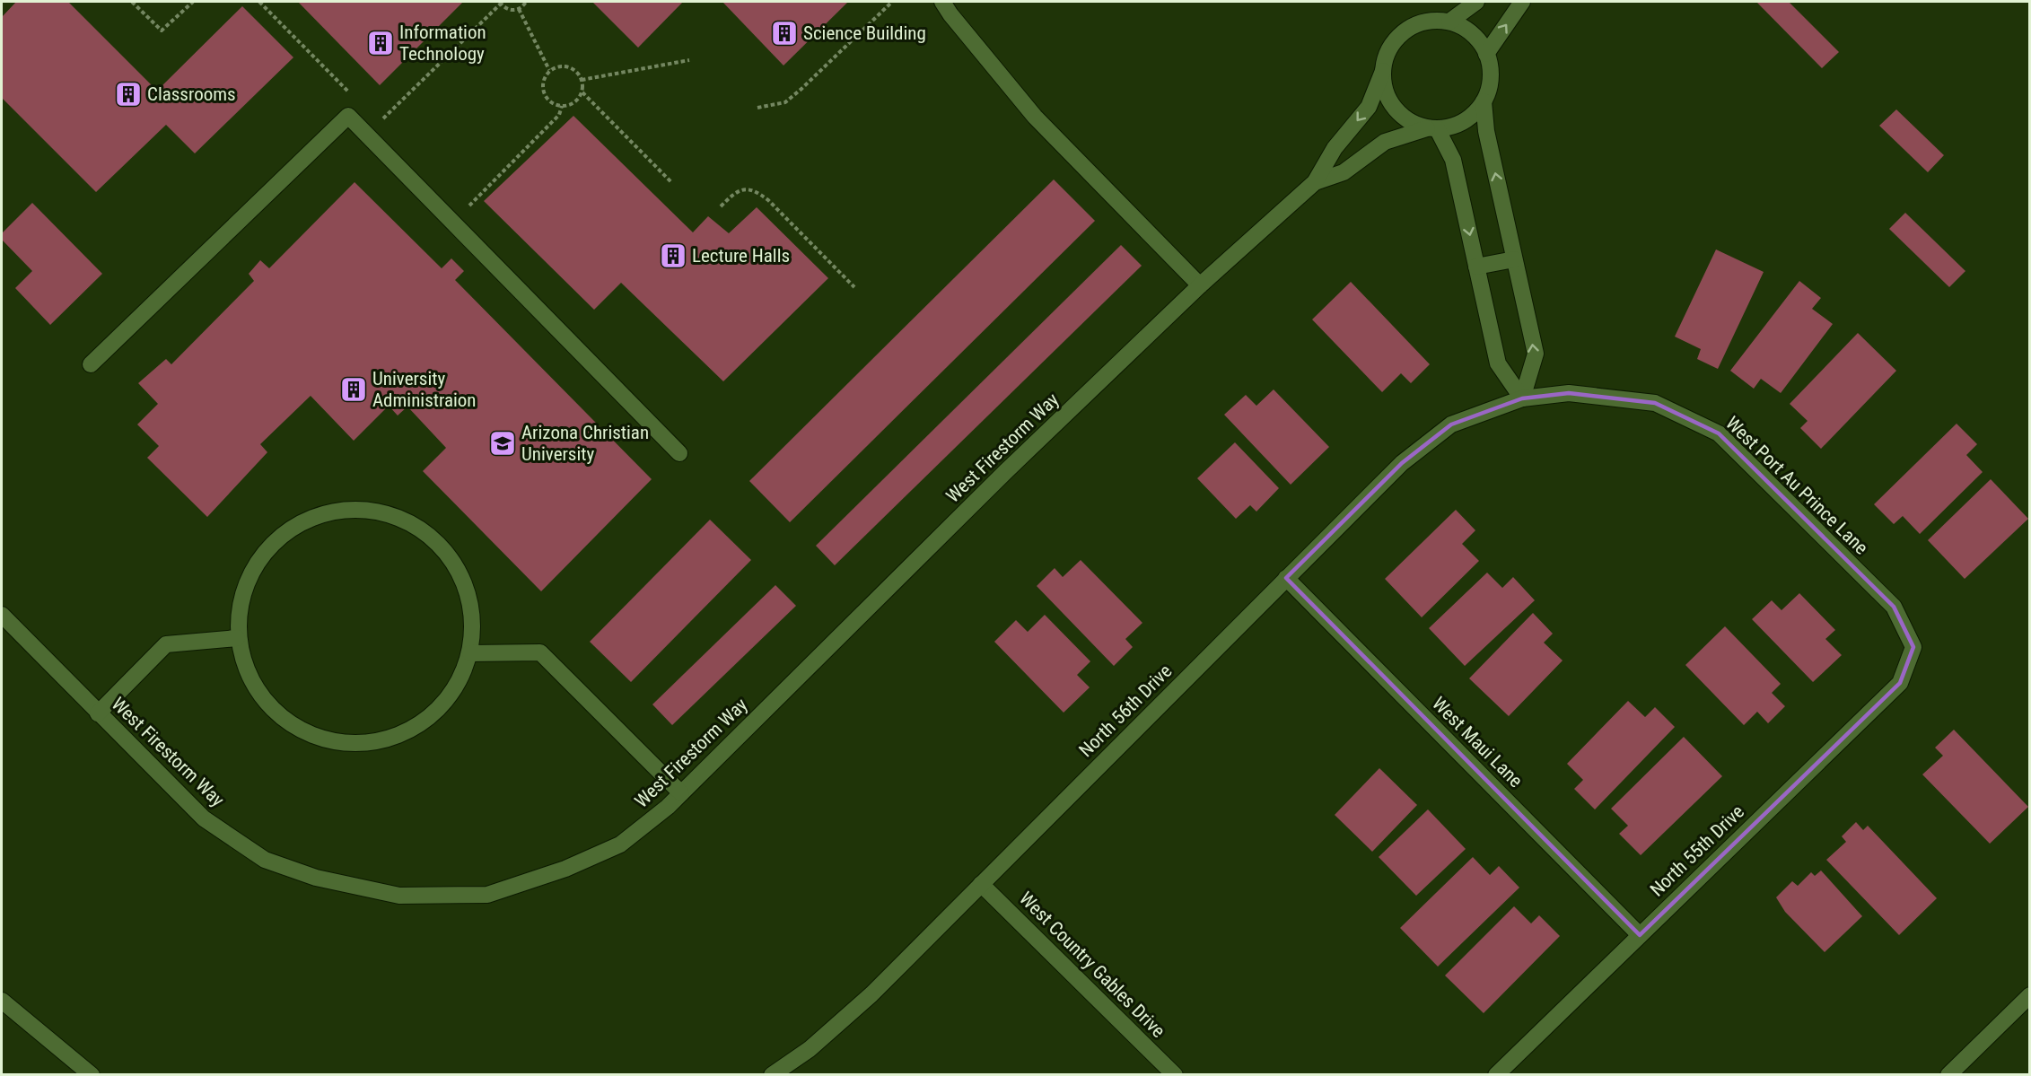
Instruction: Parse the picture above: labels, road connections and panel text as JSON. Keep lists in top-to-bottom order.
{
  "streets": {
    "street": [
      "West Firestorm Way",
      "West Port Au Prince Lane",
      "North 56th Drive",
      "West Maui Lane",
      "North 55th Drive",
      "West Country Gables Drive"
    ]
  },
  "crossings": [
    ["West Port Au Prince Lane", "North 56th Drive"],
    ["West Port Au Prince Lane", "North 55th Drive"],
    ["North 56th Drive", "West Maui Lane"],
    ["North 56th Drive", "West Country Gables Drive"],
    ["West Maui Lane", "North 55th Drive"]
  ],
  "places": {
    "building": [
      "Science Building",
      "Information Technology",
      "Classrooms",
      "Lecture Halls",
      "University Administraion"
    ],
    "school or university": ["Arizona Christian University"]
  }
}
